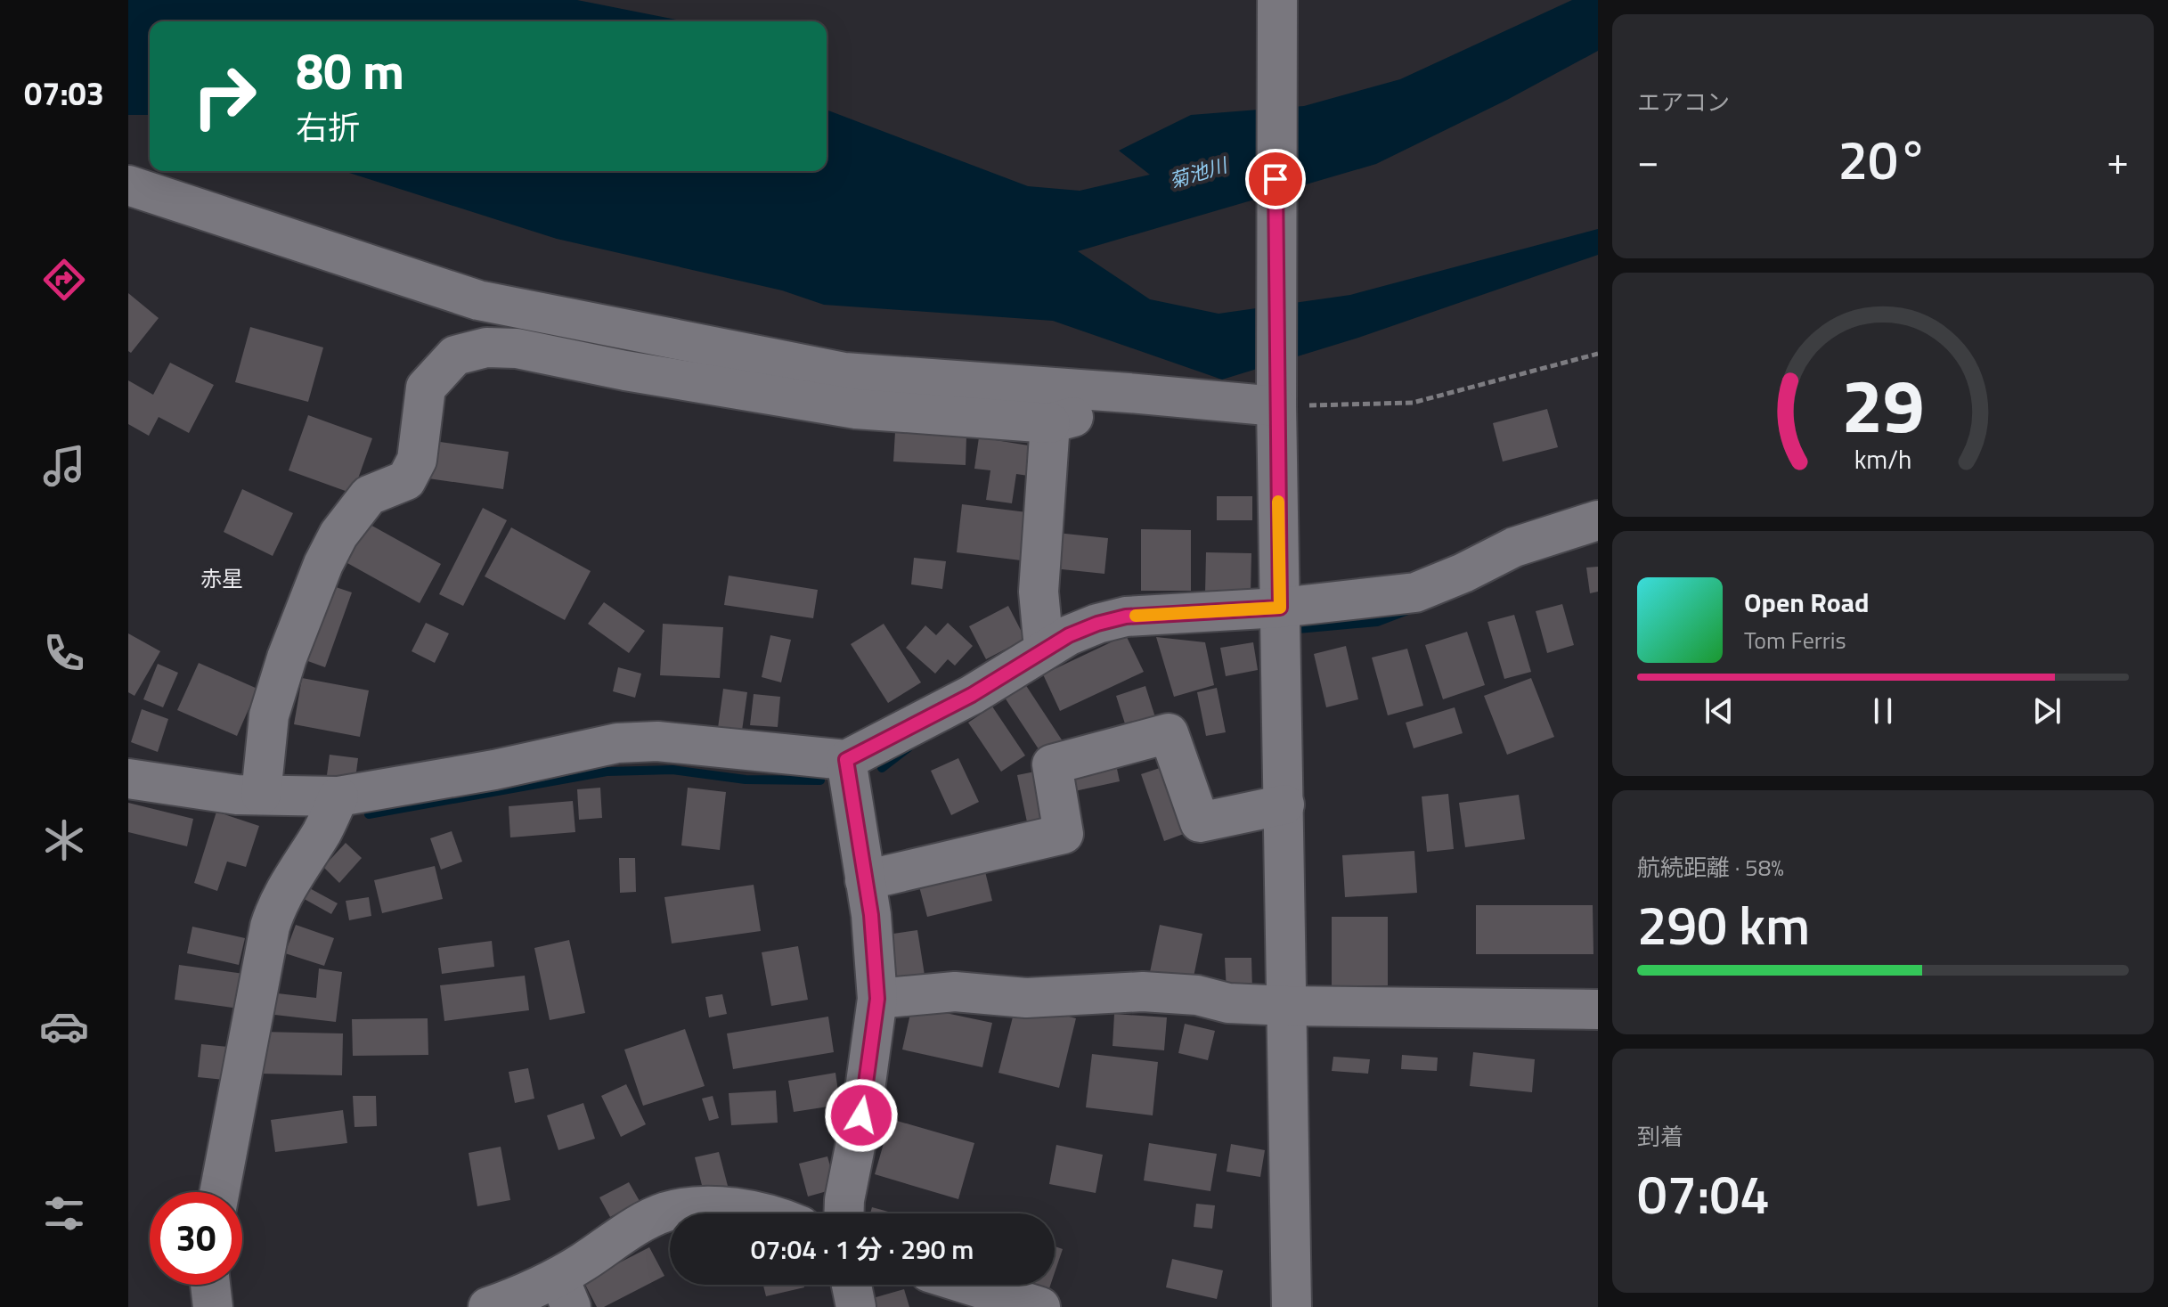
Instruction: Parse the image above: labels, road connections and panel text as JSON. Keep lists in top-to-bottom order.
{
  "districts": ["赤星"],
  "water": ["菊池川"],
  "page": {
    "tabs": "07:03",
    "tile": [
      "エアコン",
      ["航続距離 · 58%", "290 km"],
      ["到着", "07:04"]
    ],
    "turn": ["80 m", "右折"],
    "heat": ["−", "20°", "+"],
    "song": ["Open Road", "Tom Ferris"],
    "limit": "30",
    "trip": "07:04 · 1 分 · 290 m",
    "gauge": ["29", "km/h"]
  }
}
